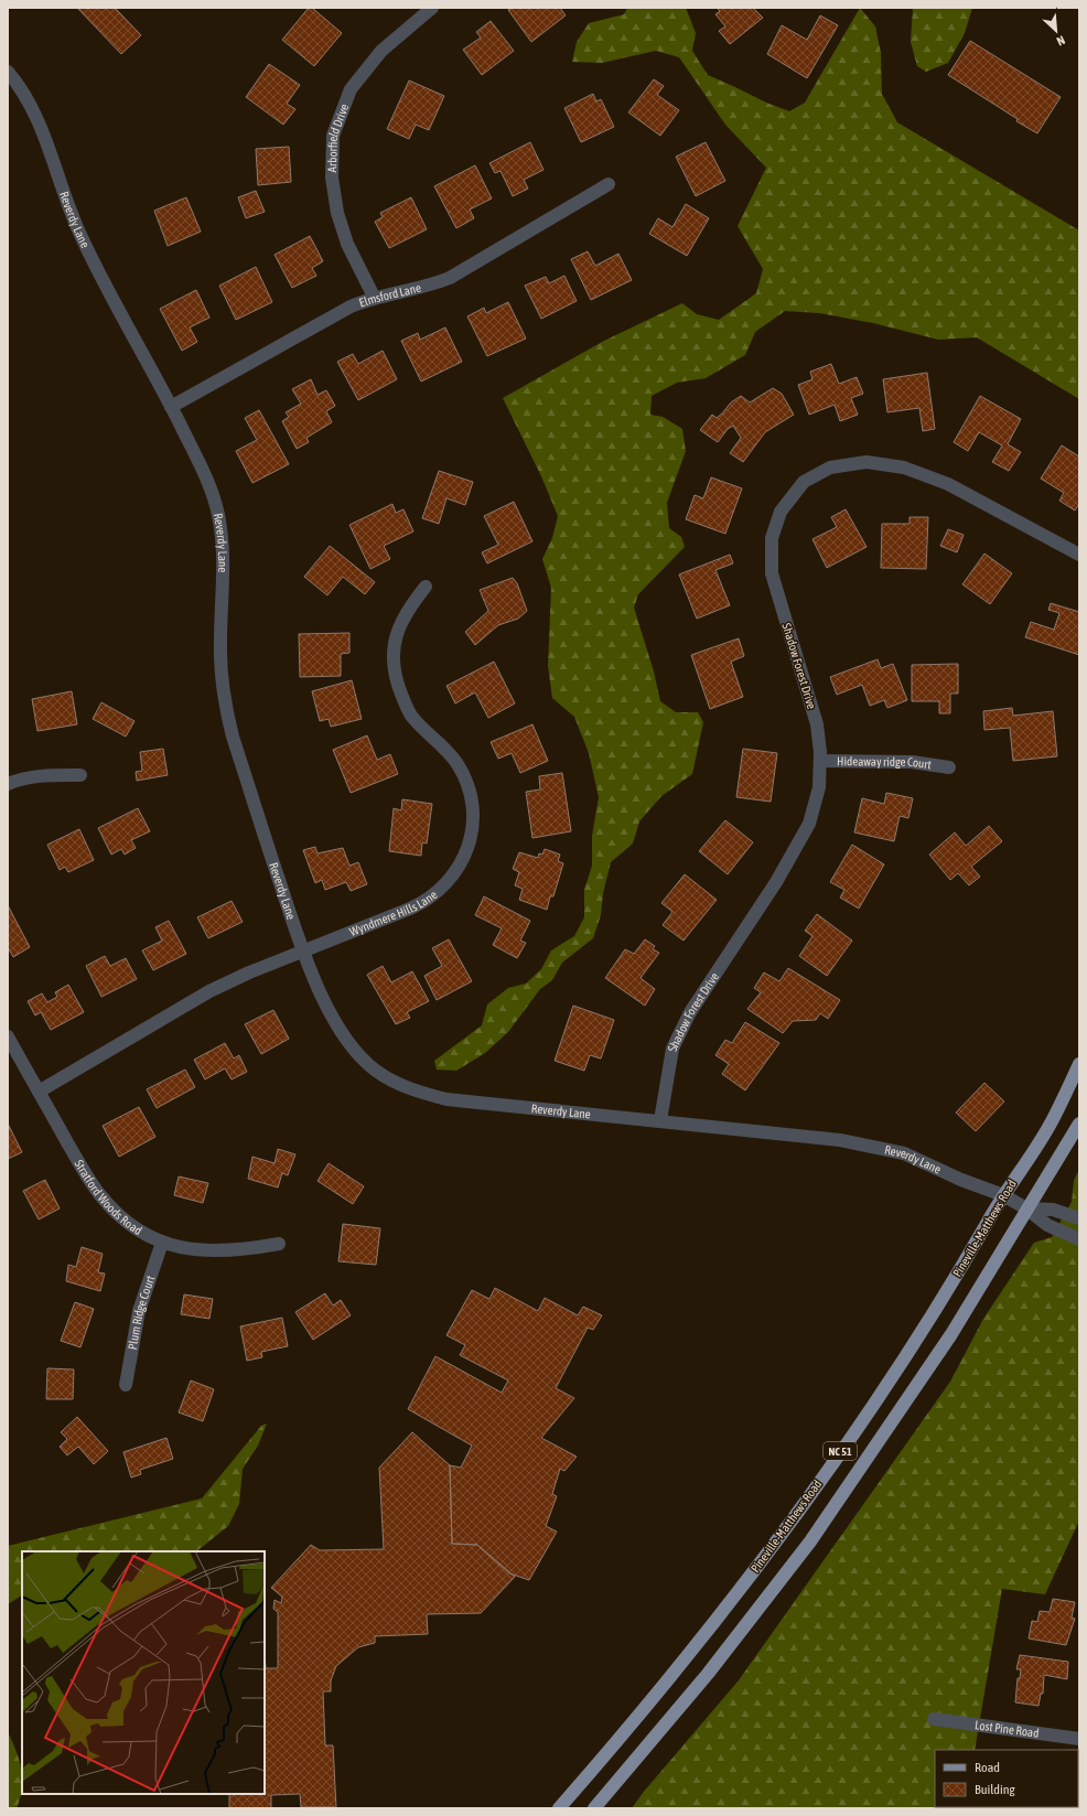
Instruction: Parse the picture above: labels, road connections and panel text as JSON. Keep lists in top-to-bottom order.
{
  "streets": {
    "main road": ["Pineville-Matthews Road", "NC 51"],
    "street": [
      "Arborfield Drive",
      "Reverdy Lane",
      "Elmsford Lane",
      "Shadow Forest Drive",
      "Hideaway ridge Court",
      "Wyndmere Hills Lane",
      "Stratford Woods Road",
      "Plum Ridge Court",
      "Lost Pine Road"
    ]
  },
  "crossings": [
    ["Arborfield Drive", "Elmsford Lane"],
    ["Reverdy Lane", "Elmsford Lane"],
    ["Reverdy Lane", "Shadow Forest Drive"],
    ["Reverdy Lane", "Wyndmere Hills Lane"],
    ["Reverdy Lane", "Pineville-Matthews Road"],
    ["Reverdy Lane", "NC 51"],
    ["Shadow Forest Drive", "Hideaway ridge Court"],
    ["Wyndmere Hills Lane", "Stratford Woods Road"],
    ["Stratford Woods Road", "Plum Ridge Court"]
  ],
  "legend": ["Road", "Building"],
  "north": "bottom right"
}
